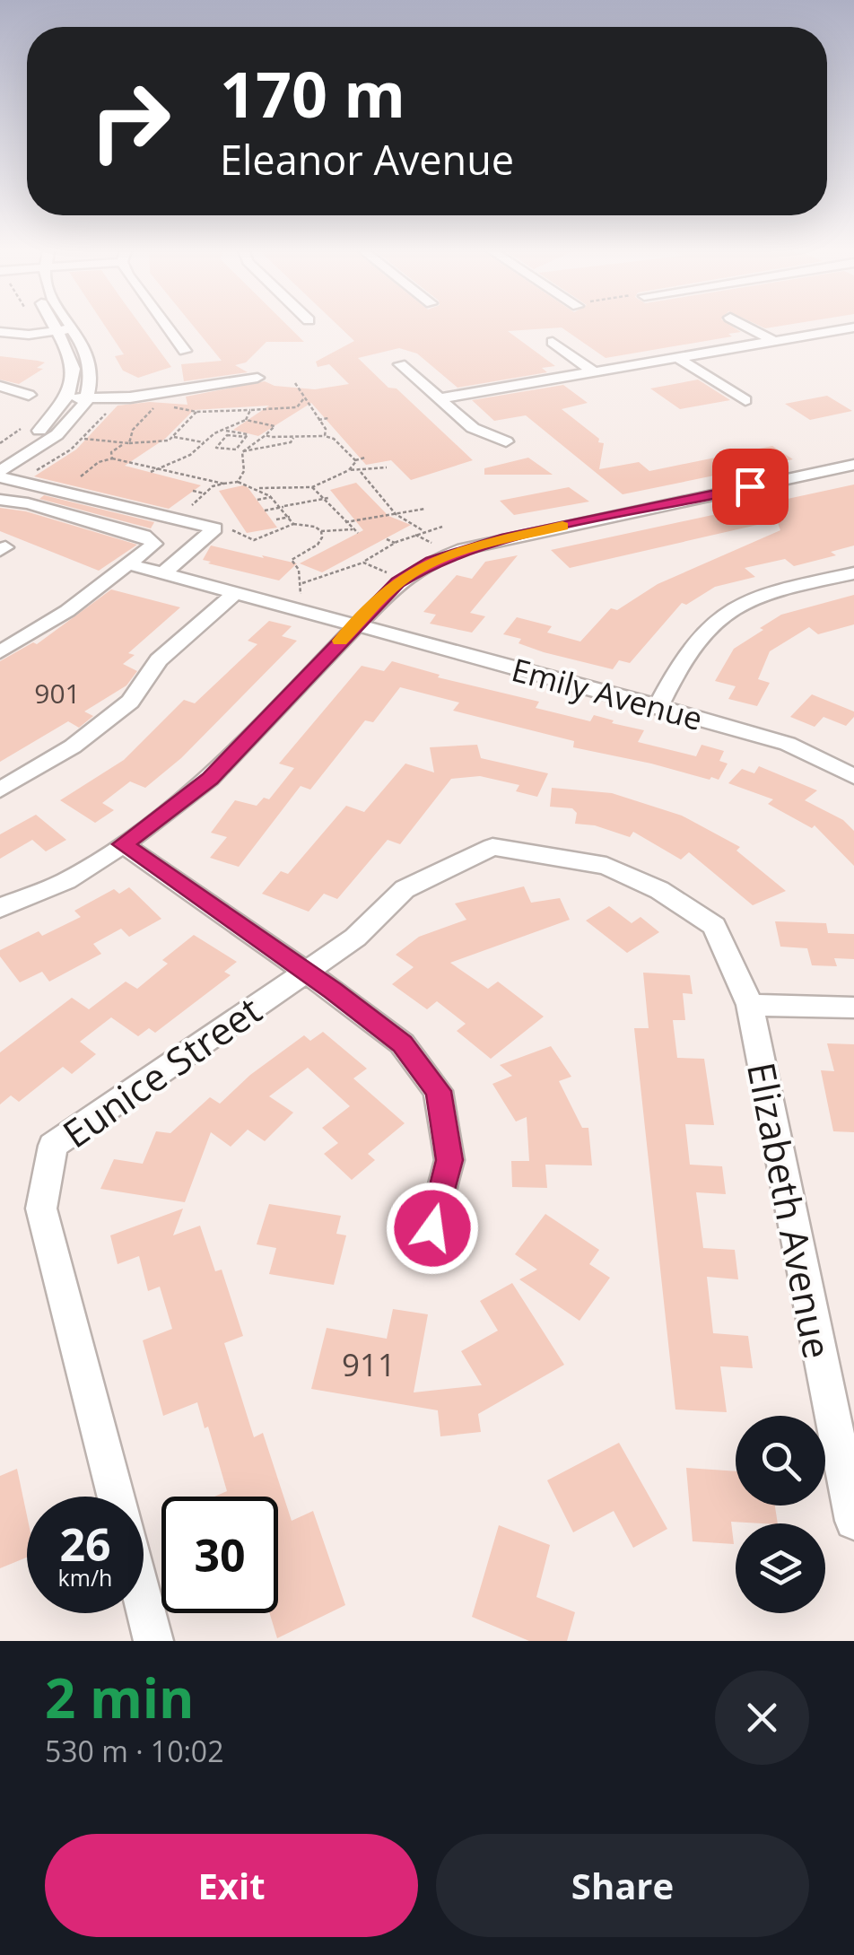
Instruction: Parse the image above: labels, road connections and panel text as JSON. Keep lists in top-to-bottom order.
{
  "streets": {
    "street": ["Emily Avenue", "Eunice Street", "Elizabeth Avenue"]
  },
  "crossings": [
    ["Eunice Street", "Elizabeth Avenue"]
  ],
  "house_numbers": ["901", "911"],
  "page": {
    "turn": ["170 m", "Eleanor Avenue"],
    "speed": "26 km/h",
    "limit": "30",
    "heading": ["2 min", "530 m · 10:02"],
    "buttons": ["Exit", "Share"]
  }
}
